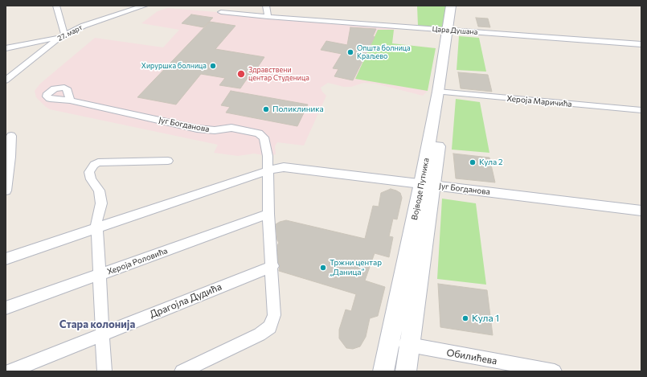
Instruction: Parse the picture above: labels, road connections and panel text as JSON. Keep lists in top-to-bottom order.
{
  "streets": {
    "main road": ["Војводе Путника"],
    "street": [
      "Цара Душана",
      "27. март",
      "Хероја Маричића",
      "Југ Богданова",
      "Хероја Роловића",
      "Драгојла Дудића",
      "Обилићева"
    ]
  },
  "crossings": [
    ["Цара Душана", "Војводе Путника"],
    ["Хероја Маричића", "Војводе Путника"],
    ["Југ Богданова", "Војводе Путника"],
    ["Војводе Путника", "Обилићева"]
  ],
  "districts": ["Стара колонија"],
  "places": [
    "Општа болница Краљево",
    "Хируршка болница",
    "Здравствени центар Студеница",
    "Поликлиника",
    "Кула 2",
    "Тржни центар „Даница”",
    "Кула 1"
  ]
}
